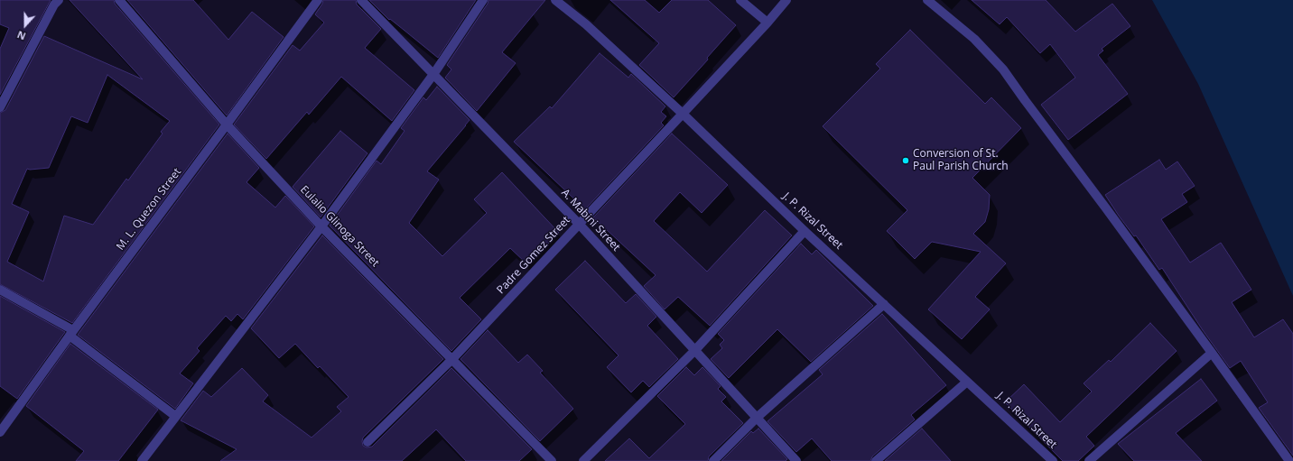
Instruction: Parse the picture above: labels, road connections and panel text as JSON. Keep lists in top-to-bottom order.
{
  "streets": {
    "street": [
      "M. L. Quezon Street",
      "A. Mabini Street",
      "J. P. Rizal Street",
      "Eulalio Glinoga Street",
      "Padre Gomez Street"
    ]
  },
  "crossings": [
    ["M. L. Quezon Street", "Eulalio Glinoga Street"],
    ["A. Mabini Street", "Padre Gomez Street"],
    ["J. P. Rizal Street", "Padre Gomez Street"],
    ["Eulalio Glinoga Street", "Padre Gomez Street"]
  ],
  "places": ["Conversion of St. Paul Parish Church"],
  "north": "bottom"
}
